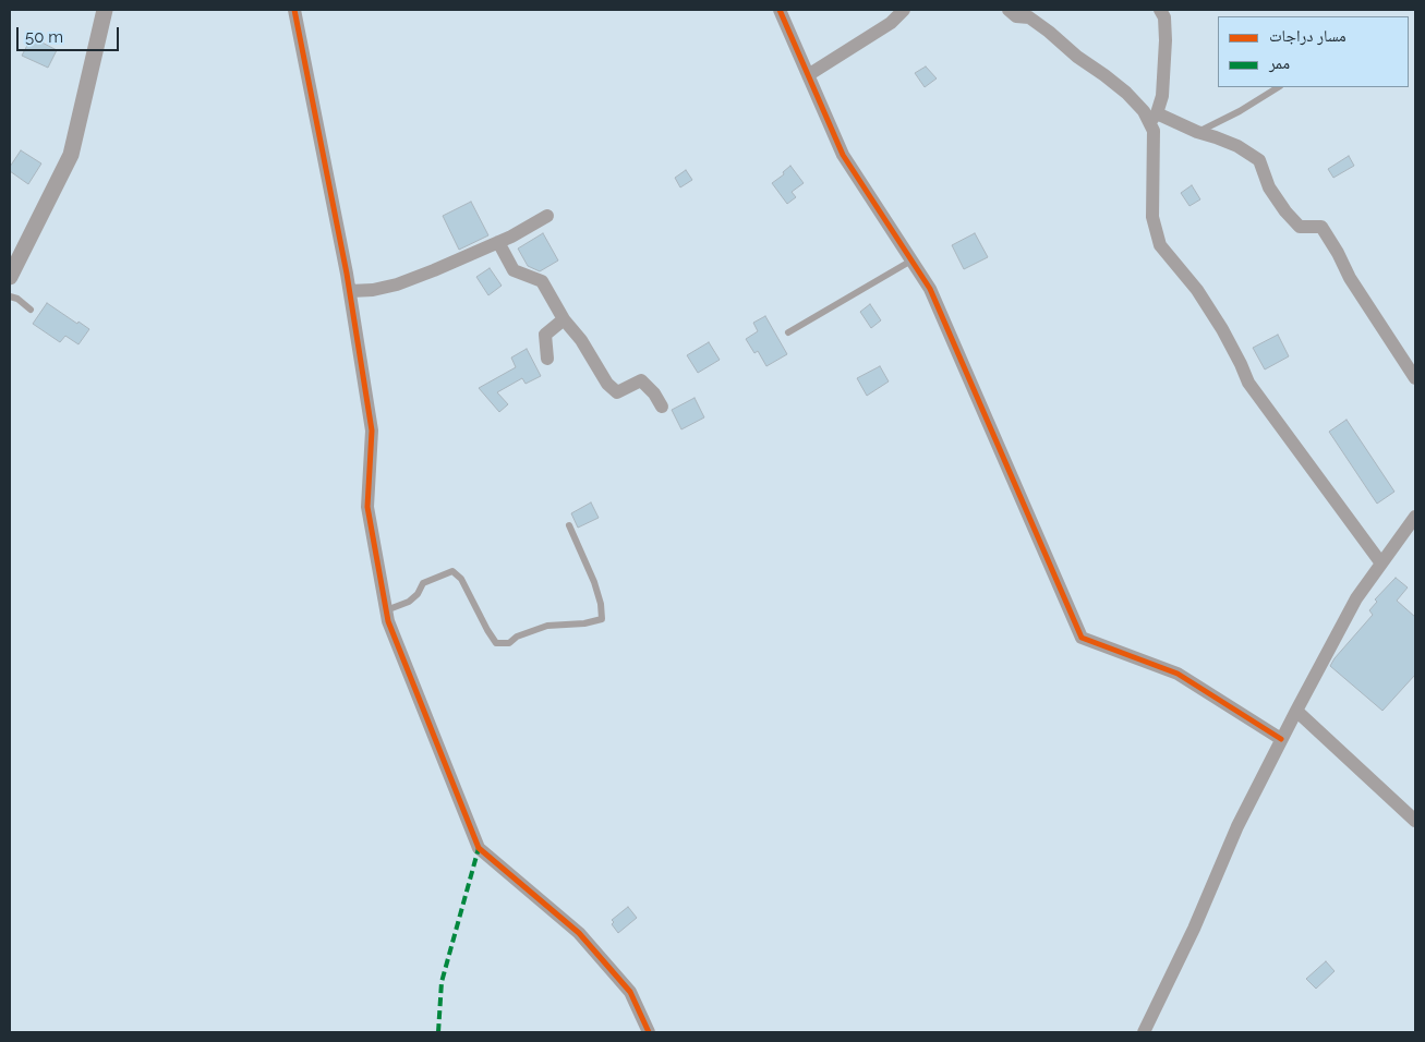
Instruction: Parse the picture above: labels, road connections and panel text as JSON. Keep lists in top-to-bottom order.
{
  "legend": ["مسار دراجات", "ممر"],
  "scale_bar": "50 m"
}
